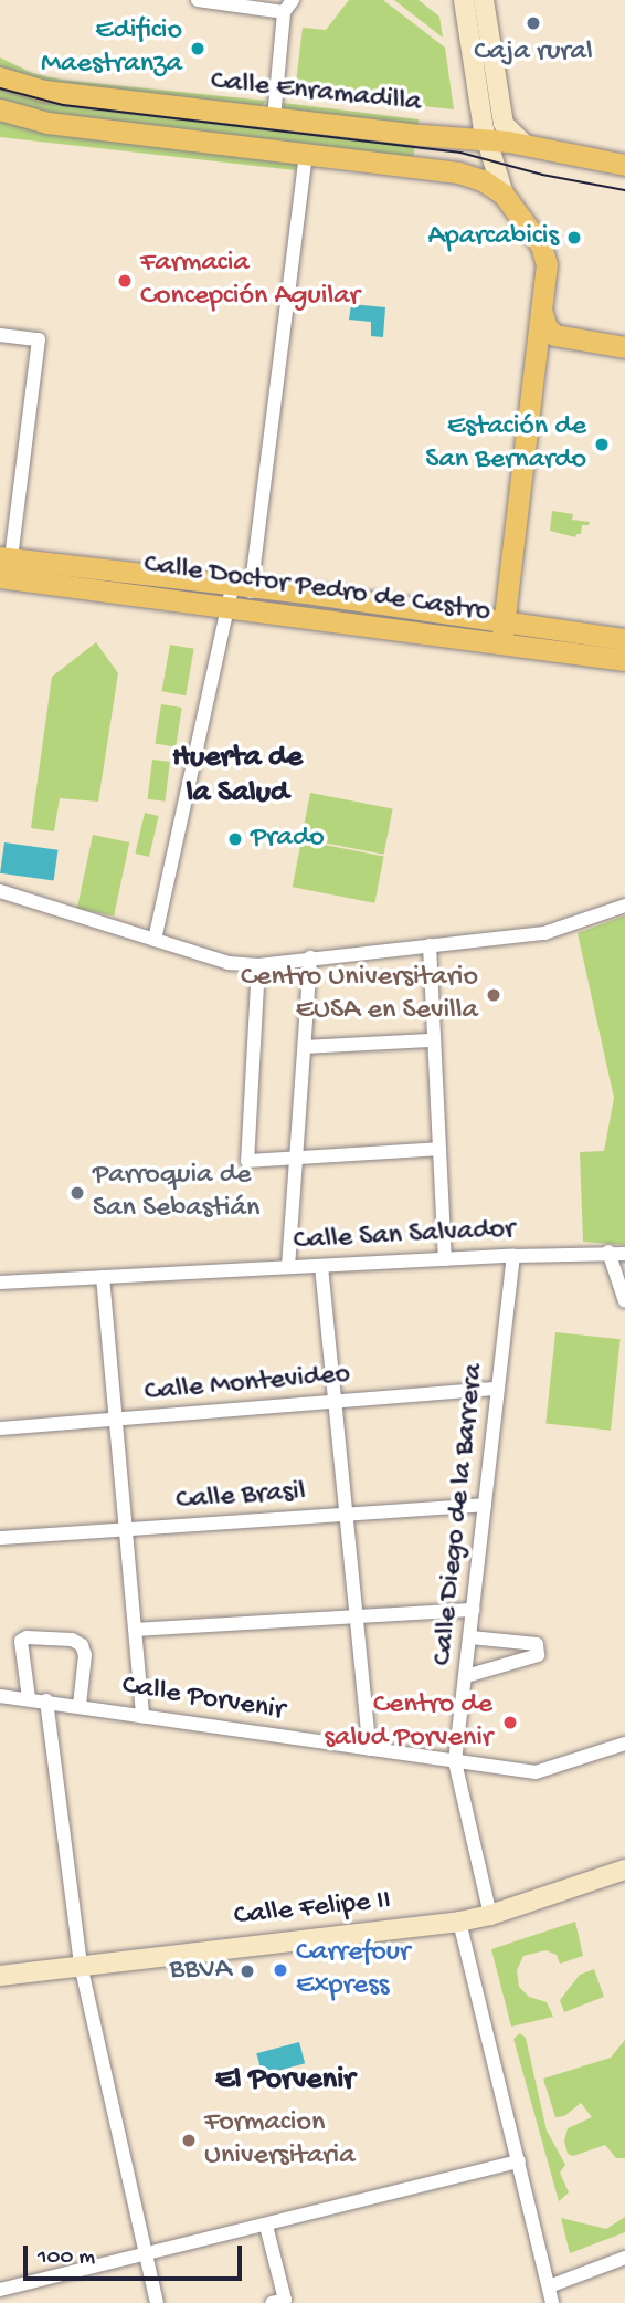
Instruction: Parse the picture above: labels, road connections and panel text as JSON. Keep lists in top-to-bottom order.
{
  "streets": {
    "main road": ["Calle Enramadilla", "Calle Doctor Pedro de Castro"],
    "street": [
      "Calle San Salvador",
      "Calle Montevideo",
      "Calle Brasil",
      "Calle Diego de la Barrera",
      "Calle Porvenir",
      "Calle Felipe II"
    ]
  },
  "crossings": [
    ["Calle San Salvador", "Calle Diego de la Barrera"],
    ["Calle Montevideo", "Calle Diego de la Barrera"],
    ["Calle Brasil", "Calle Diego de la Barrera"],
    ["Calle Diego de la Barrera", "Calle Porvenir"],
    ["Calle Diego de la Barrera", "Calle Felipe II"]
  ],
  "districts": ["Huerta de la Salud", "El Porvenir"],
  "places": [
    "Caja rural",
    "Edificio Maestranza",
    "Aparcabicis",
    "Farmacia Concepción Aguilar",
    "Estación de San Bernardo",
    "Prado",
    "Centro Universitario EUSA en Sevilla",
    "Parroquia de San Sebastián",
    "Centro de salud Porvenir",
    "Carrefour Express",
    "BBVA",
    "Formacion Universitaria"
  ],
  "scale_bar": "100 m"
}
